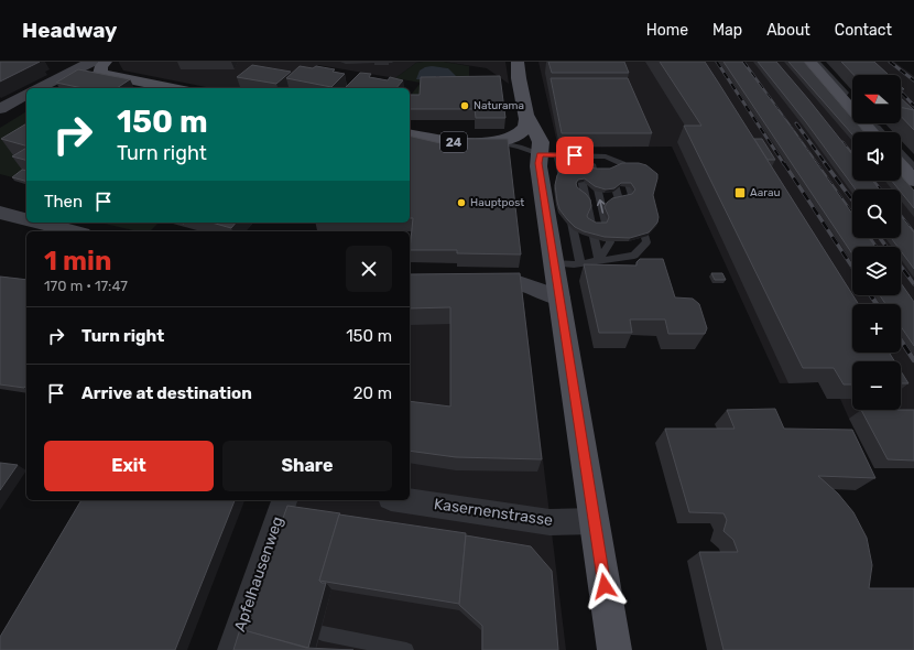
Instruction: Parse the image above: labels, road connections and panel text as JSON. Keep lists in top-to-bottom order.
{
  "streets": {
    "main road": ["24"],
    "street": ["Kasernenstrasse", "Apfelhausenweg"]
  },
  "places": {
    "other": ["Naturama", "Hauptpost"],
    "transit": ["Aarau"]
  },
  "north": "left",
  "page": {
    "header": "Headway",
    "nav": [
      "Home",
      "Map",
      "About",
      "Contact"
    ],
    "map_buttons": ["+", "−"],
    "turn": ["150 m", "Turn right"],
    "then": "Then",
    "heading": ["1 min", "170 m · 17:47"],
    "list": [
      {
        "name": "Turn right",
        "value": "150 m"
      },
      {
        "name": "Arrive at destination",
        "value": "20 m"
      }
    ],
    "buttons": ["Exit", "Share"]
  }
}
